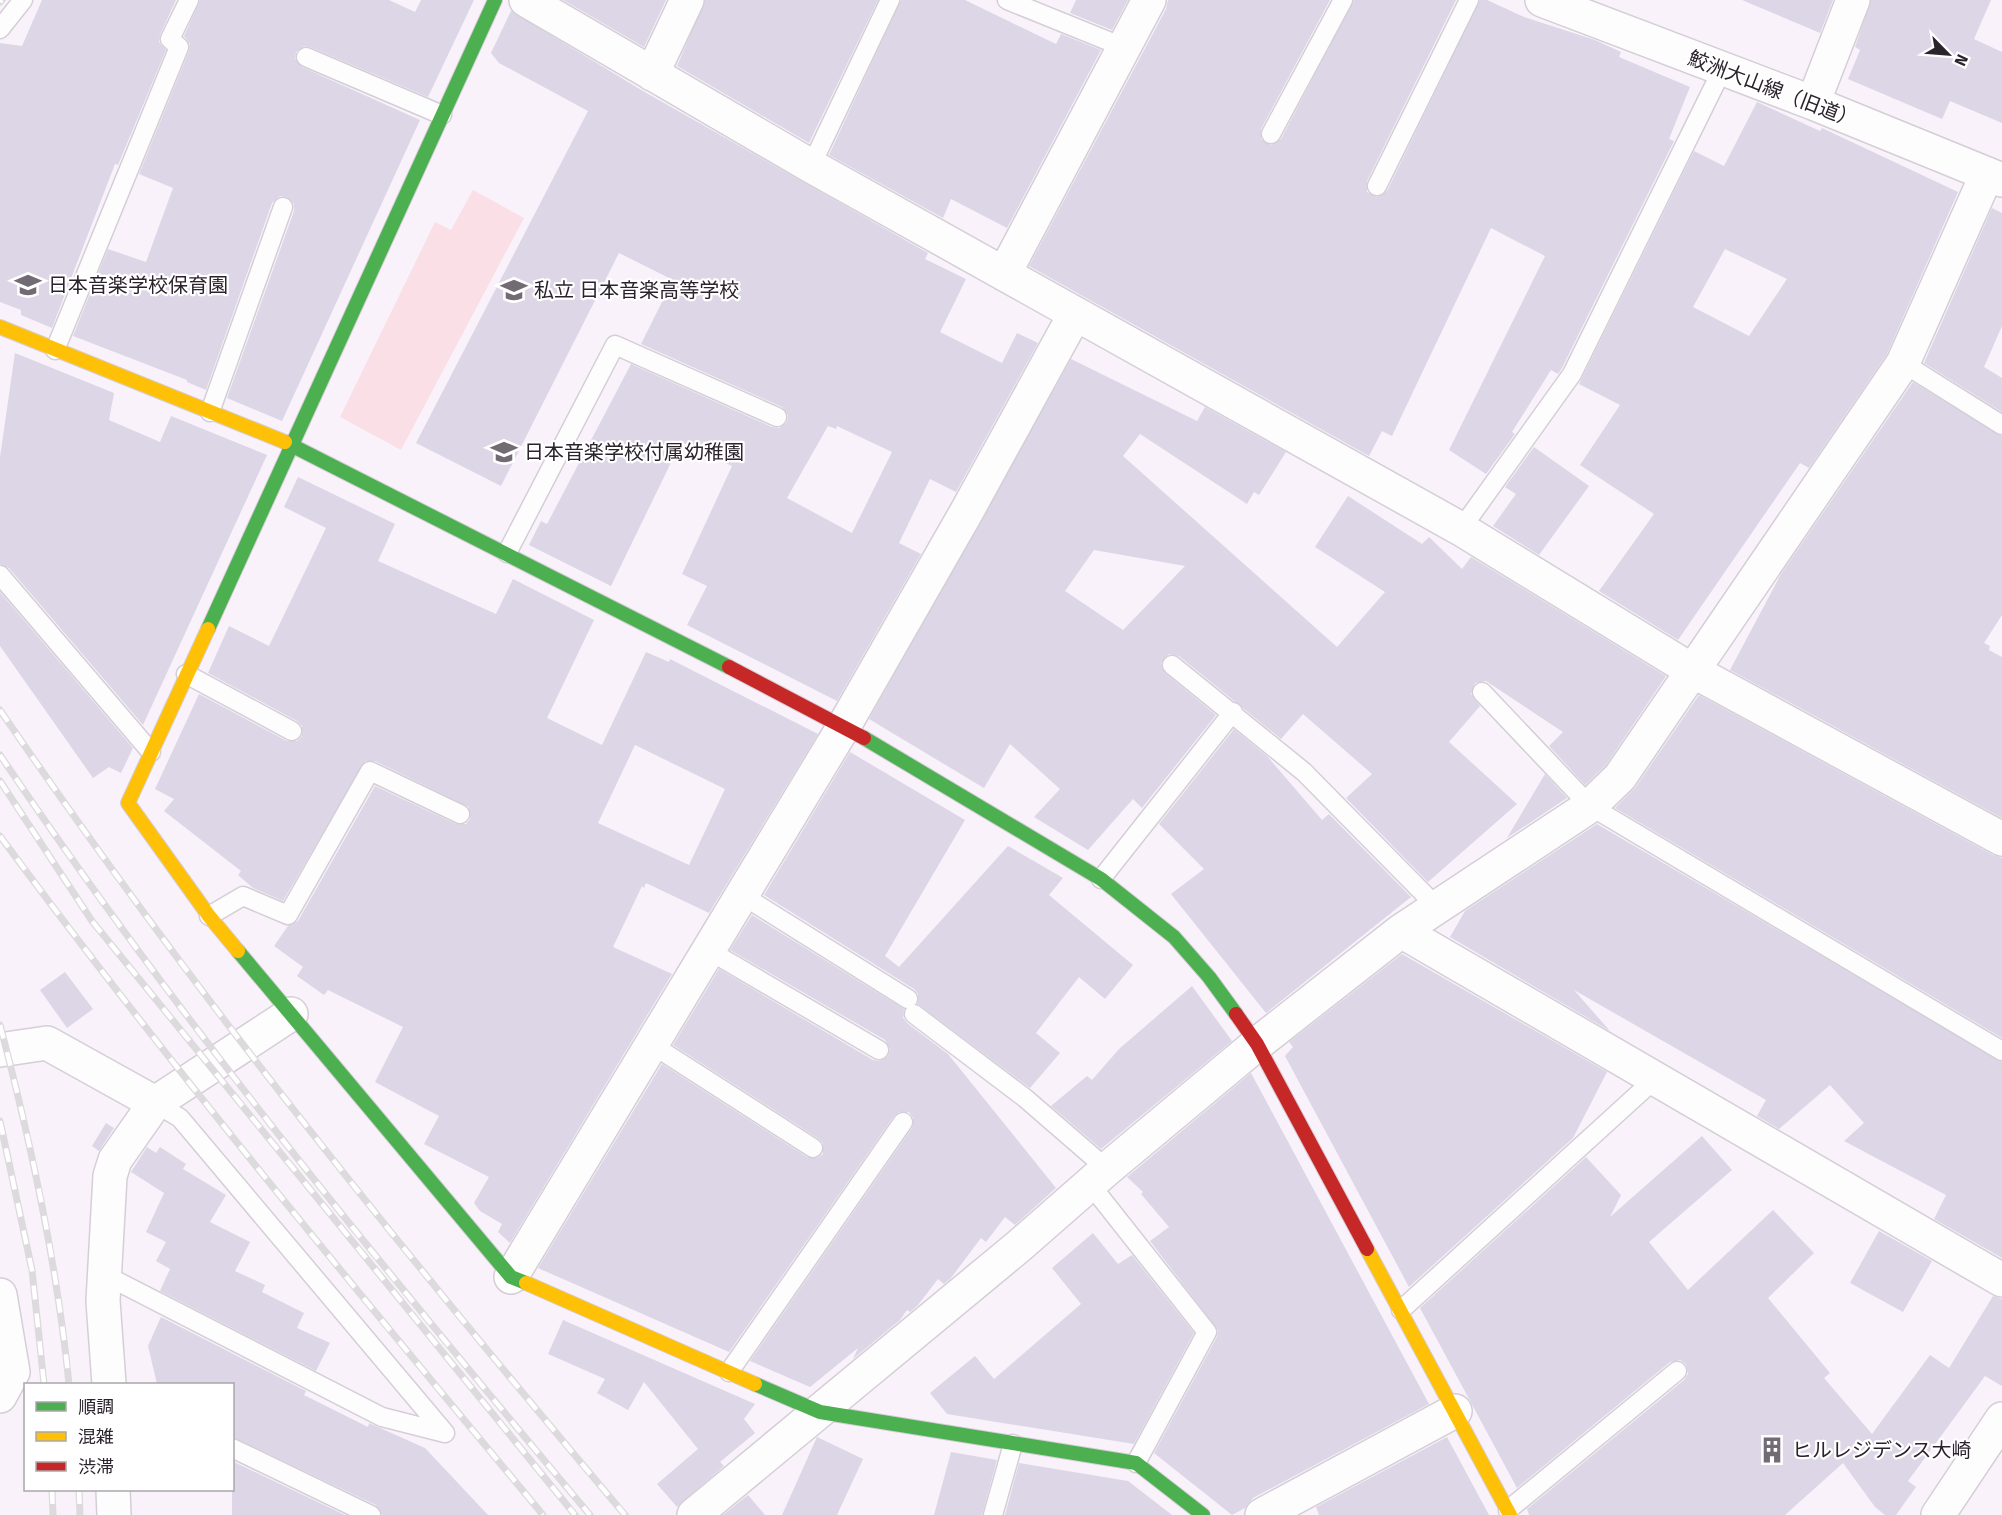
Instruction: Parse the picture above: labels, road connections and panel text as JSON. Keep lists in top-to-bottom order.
{
  "streets": {
    "street": ["鮫洲大山線（旧道）"]
  },
  "places": {
    "school or university": ["日本音楽学校保育園", "私立 日本音楽高等学校", "日本音楽学校付属幼稚園"],
    "building": ["ヒルレジデンス大崎"]
  },
  "legend": ["順調", "混雑", "渋滞"],
  "north": "bottom right"
}
